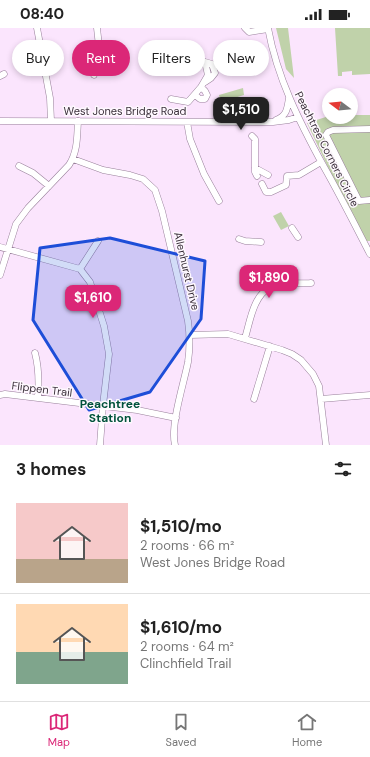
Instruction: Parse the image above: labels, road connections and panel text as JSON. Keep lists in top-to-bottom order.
{
  "streets": {
    "street": [
      "West Jones Bridge Road",
      "Peachtree Corners Circle",
      "Allenhurst Drive",
      "Flippen Trail"
    ]
  },
  "crossings": [
    ["West Jones Bridge Road", "Peachtree Corners Circle"],
    ["Allenhurst Drive", "Flippen Trail"]
  ],
  "districts": ["Peachtree Station"],
  "north": "left",
  "page": {
    "status": "08:40",
    "chip": [
      "Buy",
      "Rent",
      "Filters",
      "New"
    ],
    "price": ["$1,510", "$1,890", "$1,610"],
    "heading": "3 homes",
    "list": [
      {
        "name": "$1,510/mo",
        "note": "2 rooms · 66 m² · West Jones Bridge Road"
      },
      {
        "name": "$1,610/mo",
        "note": "2 rooms · 64 m² · Clinchfield Trail"
      }
    ],
    "tabs": ["Map", "Saved", "Home"]
  }
}
